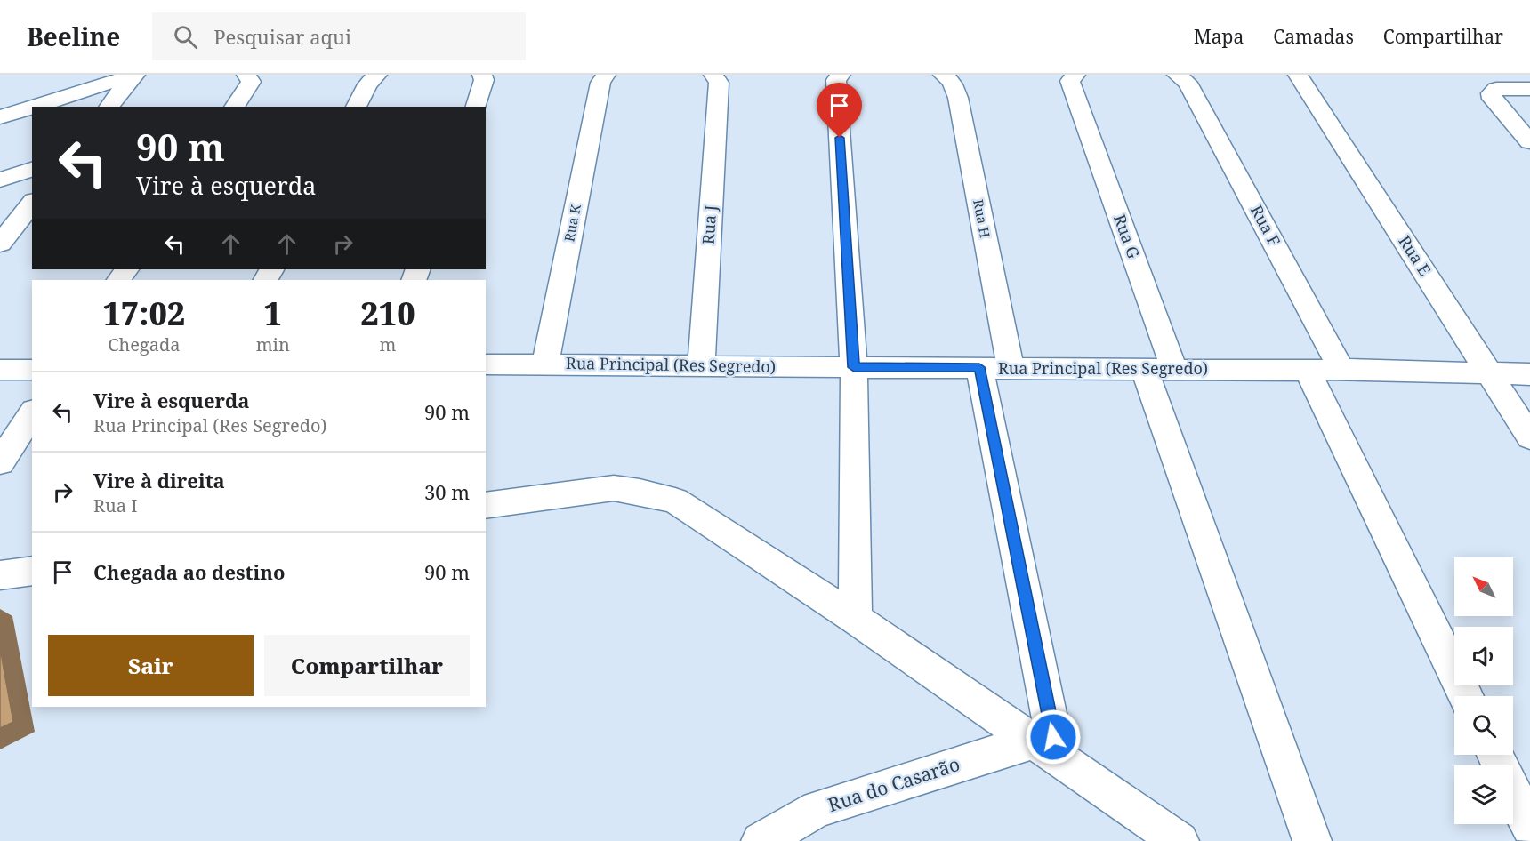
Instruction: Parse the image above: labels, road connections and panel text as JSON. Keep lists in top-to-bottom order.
{
  "streets": {
    "street": [
      "Rua H",
      "Rua K",
      "Rua J",
      "Rua F",
      "Rua G",
      "Rua E",
      "Rua Principal (Res Segredo)",
      "Rua do Casarão"
    ]
  },
  "crossings": [
    ["Rua H", "Rua Principal (Res Segredo)"],
    ["Rua K", "Rua Principal (Res Segredo)"],
    ["Rua J", "Rua Principal (Res Segredo)"],
    ["Rua F", "Rua Principal (Res Segredo)"],
    ["Rua G", "Rua Principal (Res Segredo)"],
    ["Rua E", "Rua Principal (Res Segredo)"]
  ],
  "north": "top left",
  "page": {
    "header": "Beeline",
    "search": "Pesquisar aqui",
    "nav": ["Mapa", "Camadas", "Compartilhar"],
    "turn": ["90 m", "Vire à esquerda"],
    "eta": [
      "17:02",
      "Chegada",
      "1",
      "min",
      "210",
      "m"
    ],
    "list": [
      {
        "name": "Vire à esquerda",
        "note": "Rua Principal (Res Segredo)",
        "value": "90 m"
      },
      {
        "name": "Vire à direita",
        "note": "Rua I",
        "value": "30 m"
      },
      {
        "name": "Chegada ao destino",
        "value": "90 m"
      }
    ],
    "buttons": ["Sair", "Compartilhar"]
  }
}
